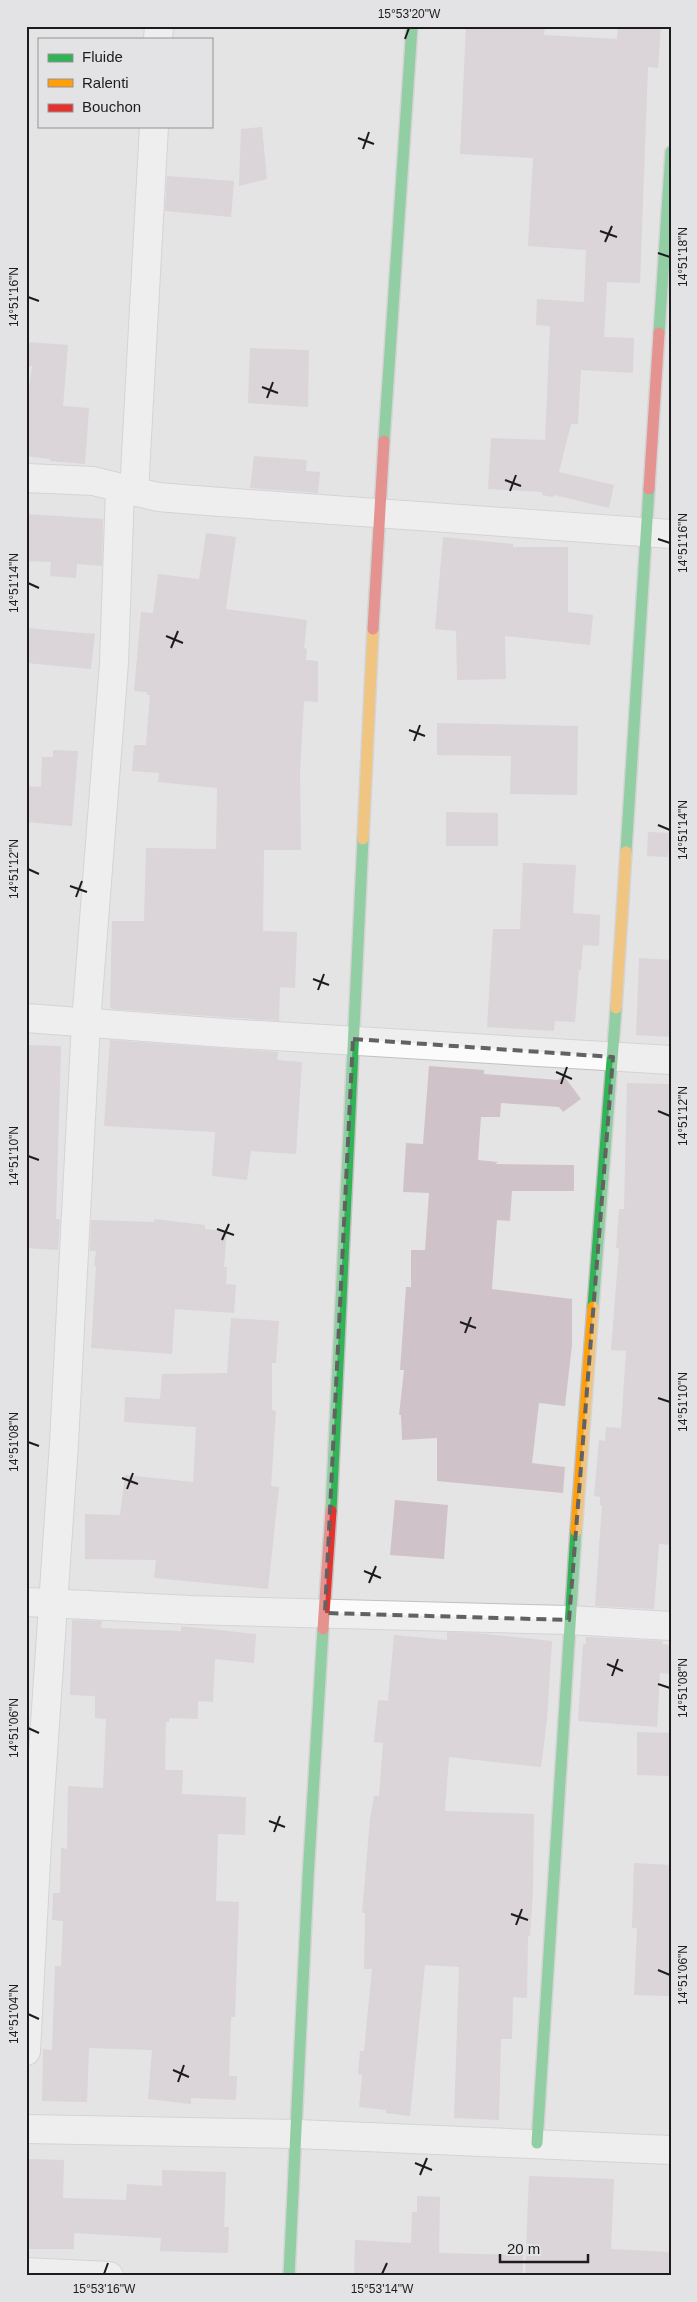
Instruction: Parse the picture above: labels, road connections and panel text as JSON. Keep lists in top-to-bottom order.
{
  "legend": ["Fluide", "Ralenti", "Bouchon"],
  "scale_bar": "20 m",
  "coordinates": [
    "15°53'20\"W",
    "14°51'18\"N",
    "14°51'16\"N",
    "14°51'14\"N",
    "14°51'12\"N",
    "14°51'10\"N",
    "14°51'08\"N",
    "14°51'06\"N",
    "14°51'04\"N",
    "15°53'16\"W",
    "15°53'14\"W"
  ]
}
